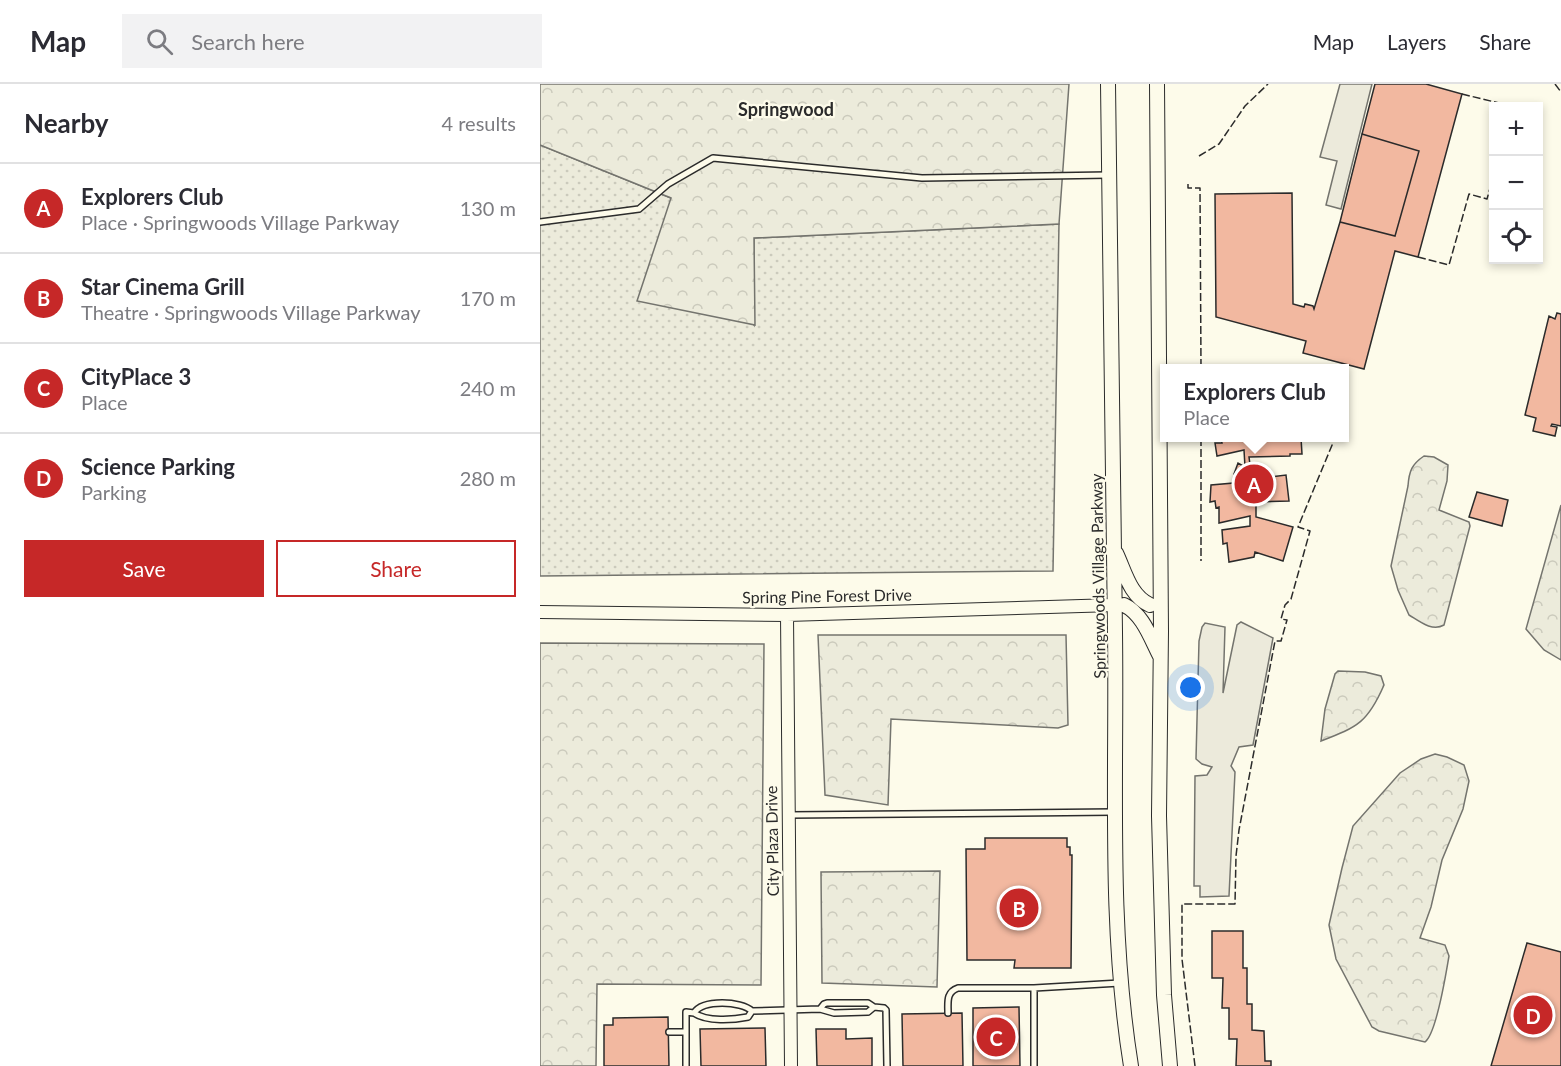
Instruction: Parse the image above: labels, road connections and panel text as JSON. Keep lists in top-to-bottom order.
{
  "streets": {
    "main road": ["Springwoods Village Parkway"],
    "street": ["Spring Pine Forest Drive", "City Plaza Drive"]
  },
  "crossings": [
    ["Springwoods Village Parkway", "Spring Pine Forest Drive"],
    ["Spring Pine Forest Drive", "City Plaza Drive"]
  ],
  "districts": ["Springwood"],
  "page": {
    "header": "Map",
    "search": "Search here",
    "nav": ["Map", "Layers", "Share"],
    "heading": ["Nearby", "4 results"],
    "map_buttons": ["+", "−"],
    "list": [
      {
        "mark": "A",
        "name": "Explorers Club",
        "note": "Place · Springwoods Village Parkway",
        "value": "130 m"
      },
      {
        "mark": "B",
        "name": "Star Cinema Grill",
        "note": "Theatre · Springwoods Village Parkway",
        "value": "170 m"
      },
      {
        "mark": "C",
        "name": "CityPlace 3",
        "note": "Place",
        "value": "240 m"
      },
      {
        "mark": "D",
        "name": "Science Parking",
        "note": "Parking",
        "value": "280 m"
      }
    ],
    "popup": ["Explorers Club", "Place"],
    "pins": [
      "A",
      "B",
      "D",
      "C"
    ],
    "buttons": ["Save", "Share"]
  }
}
